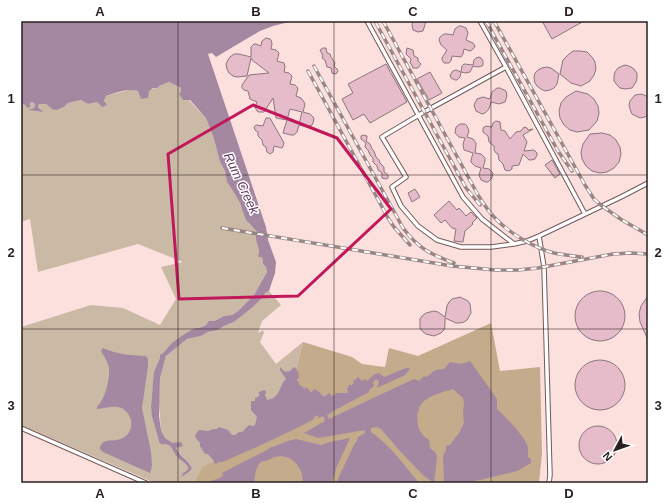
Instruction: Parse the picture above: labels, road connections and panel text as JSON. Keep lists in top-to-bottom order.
{
  "water": ["Rum Creek"],
  "north": "bottom left",
  "grid": {
    "columns": [
      "A",
      "B",
      "C",
      "D"
    ],
    "rows": ["1", "2", "3"]
  }
}
